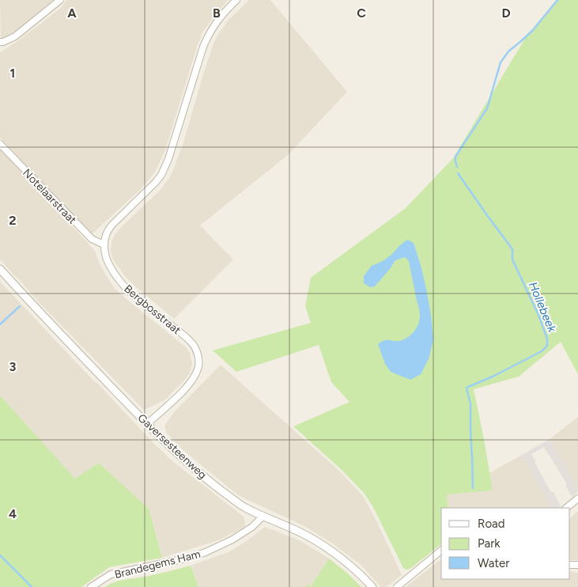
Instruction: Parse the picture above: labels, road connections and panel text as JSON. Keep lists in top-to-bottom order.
{
  "streets": {
    "street": [
      "Notelaarstraat",
      "Bergbosstraat",
      "Gaversesteenweg",
      "Brandegems Ham"
    ]
  },
  "crossings": [
    ["Notelaarstraat", "Bergbosstraat"],
    ["Bergbosstraat", "Gaversesteenweg"],
    ["Gaversesteenweg", "Brandegems Ham"]
  ],
  "water": ["Hollebeek"],
  "legend": ["Road", "Park", "Water"],
  "grid": {
    "columns": [
      "A",
      "B",
      "C",
      "D"
    ],
    "rows": [
      "1",
      "2",
      "3",
      "4"
    ]
  }
}
